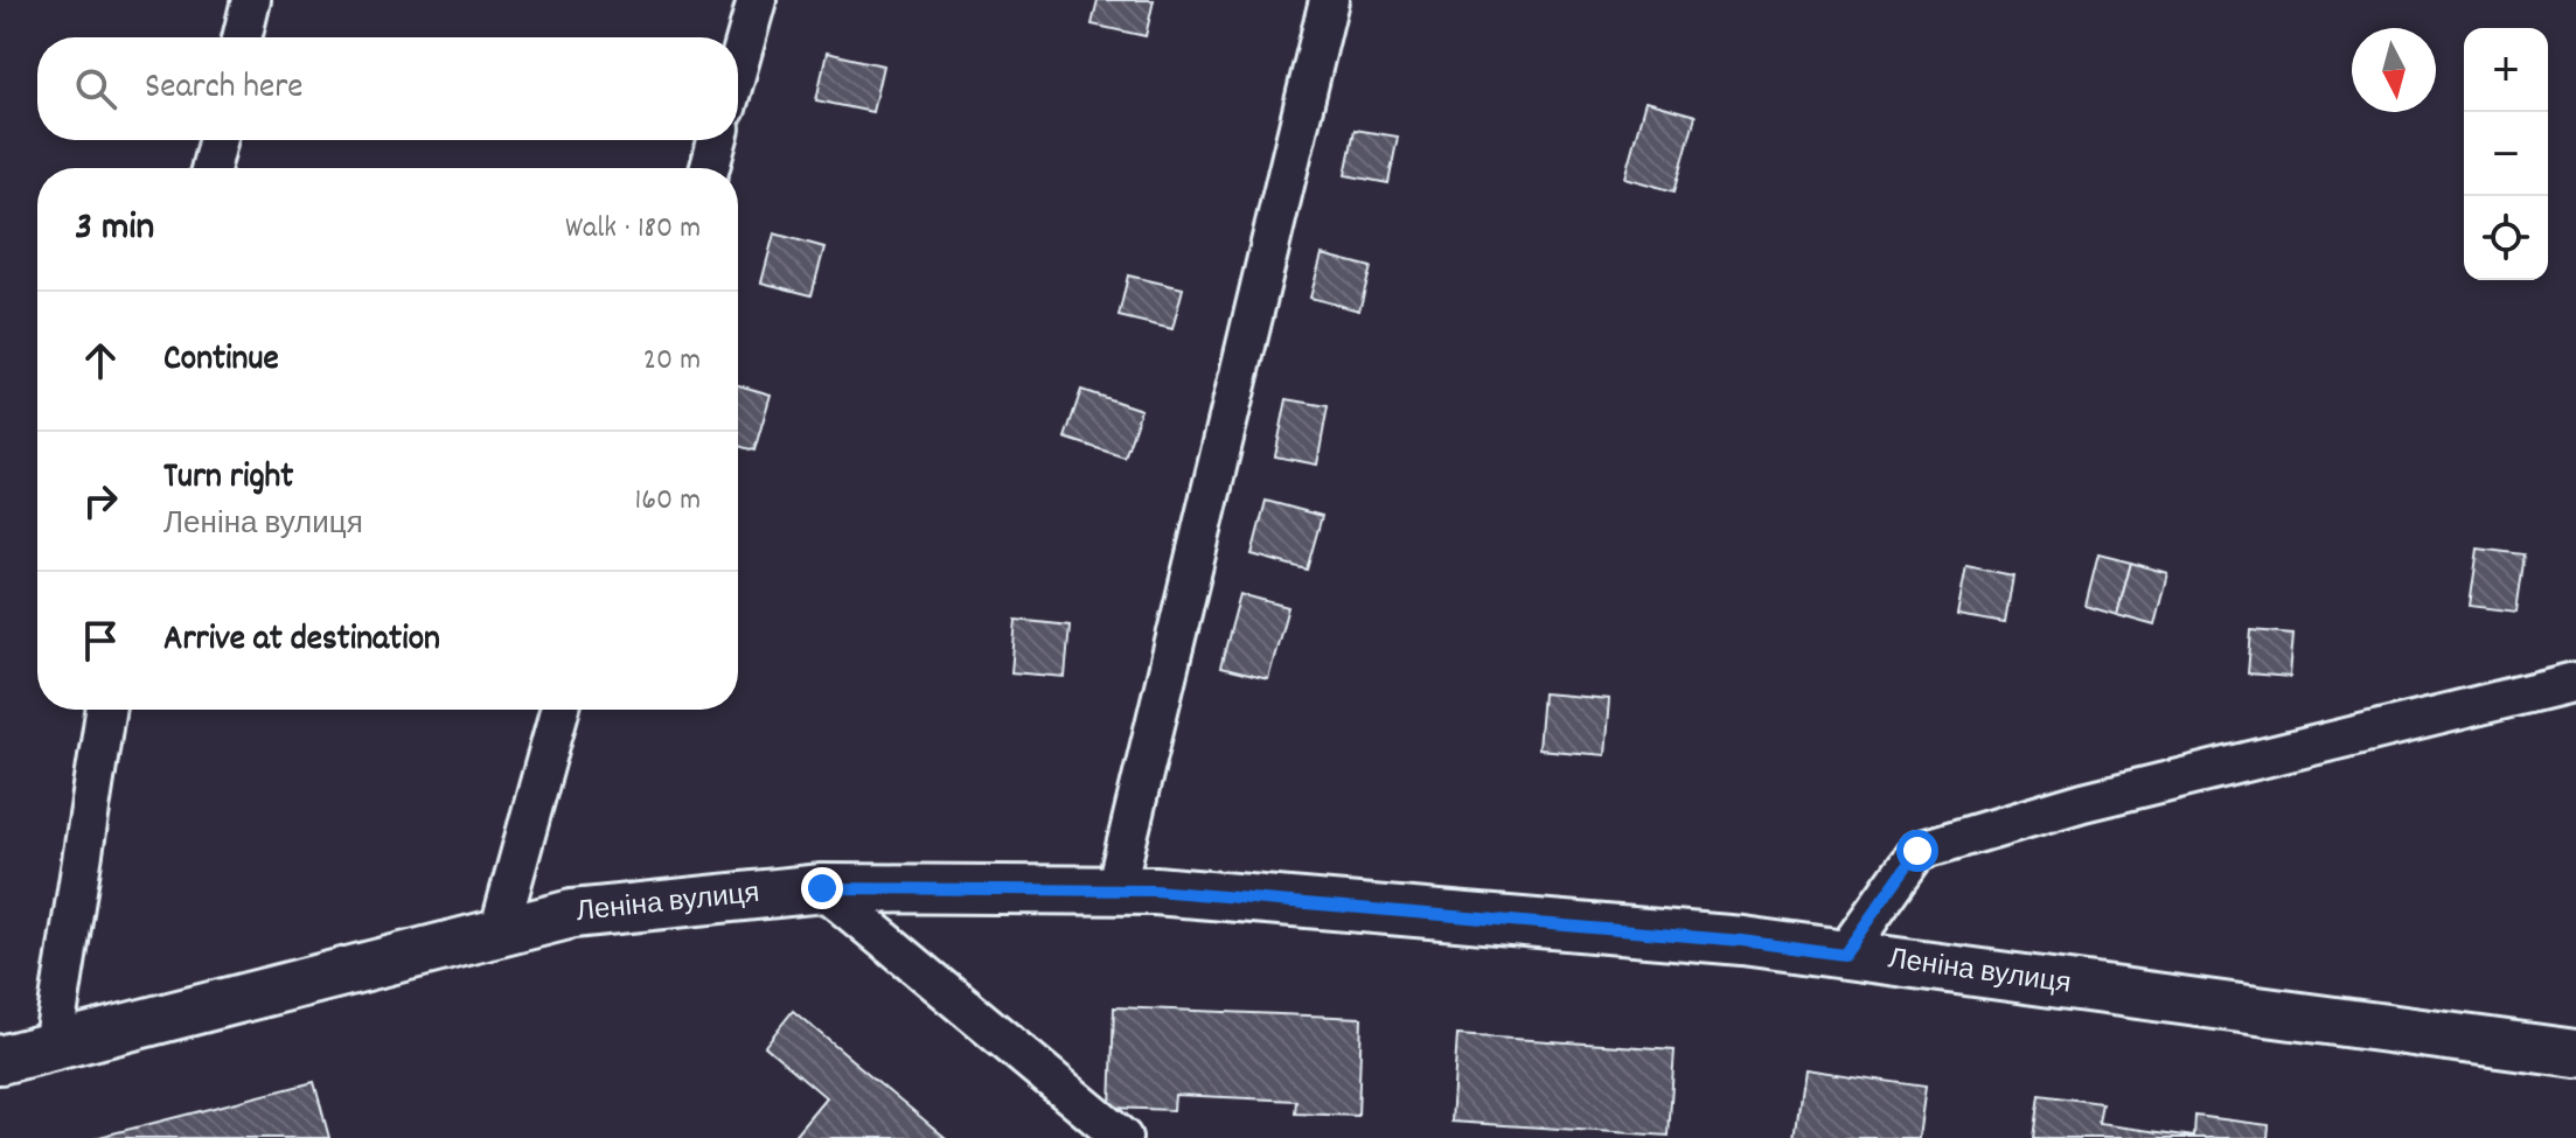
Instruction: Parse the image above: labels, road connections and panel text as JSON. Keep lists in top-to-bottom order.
{
  "streets": {
    "street": ["Леніна вулиця"]
  },
  "north": "bottom",
  "page": {
    "map_buttons": ["+", "−"],
    "search": "Search here",
    "heading": ["3 min", "Walk · 180 m"],
    "list": [
      ["Continue", "20 m"],
      ["Turn right", "Леніна вулиця", "160 m"],
      "Arrive at destination"
    ]
  }
}
